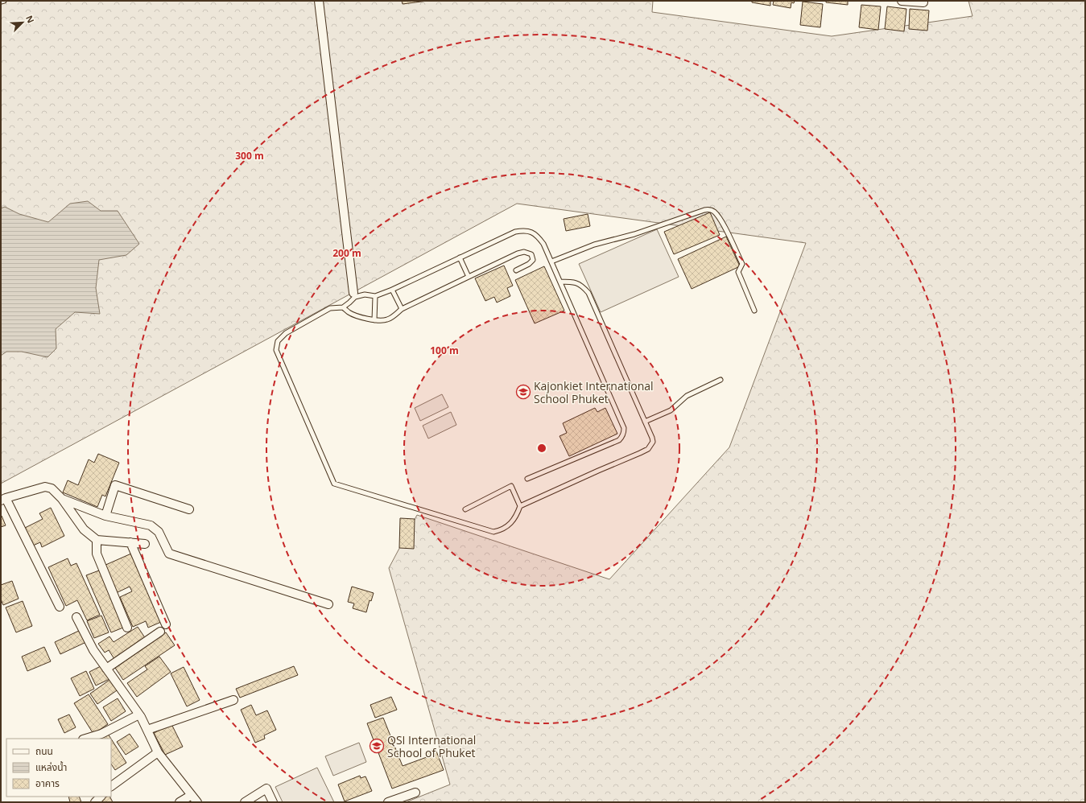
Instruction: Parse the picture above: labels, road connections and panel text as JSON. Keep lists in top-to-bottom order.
{
  "places": {
    "school or university": ["Kajonkiet International School Phuket", "QSI International School of Phuket"]
  },
  "legend": ["ถนน", "แหล่งน้ำ", "อาคาร"],
  "north": "top right",
  "rings": ["300 m", "200 m", "100 m"]
}
